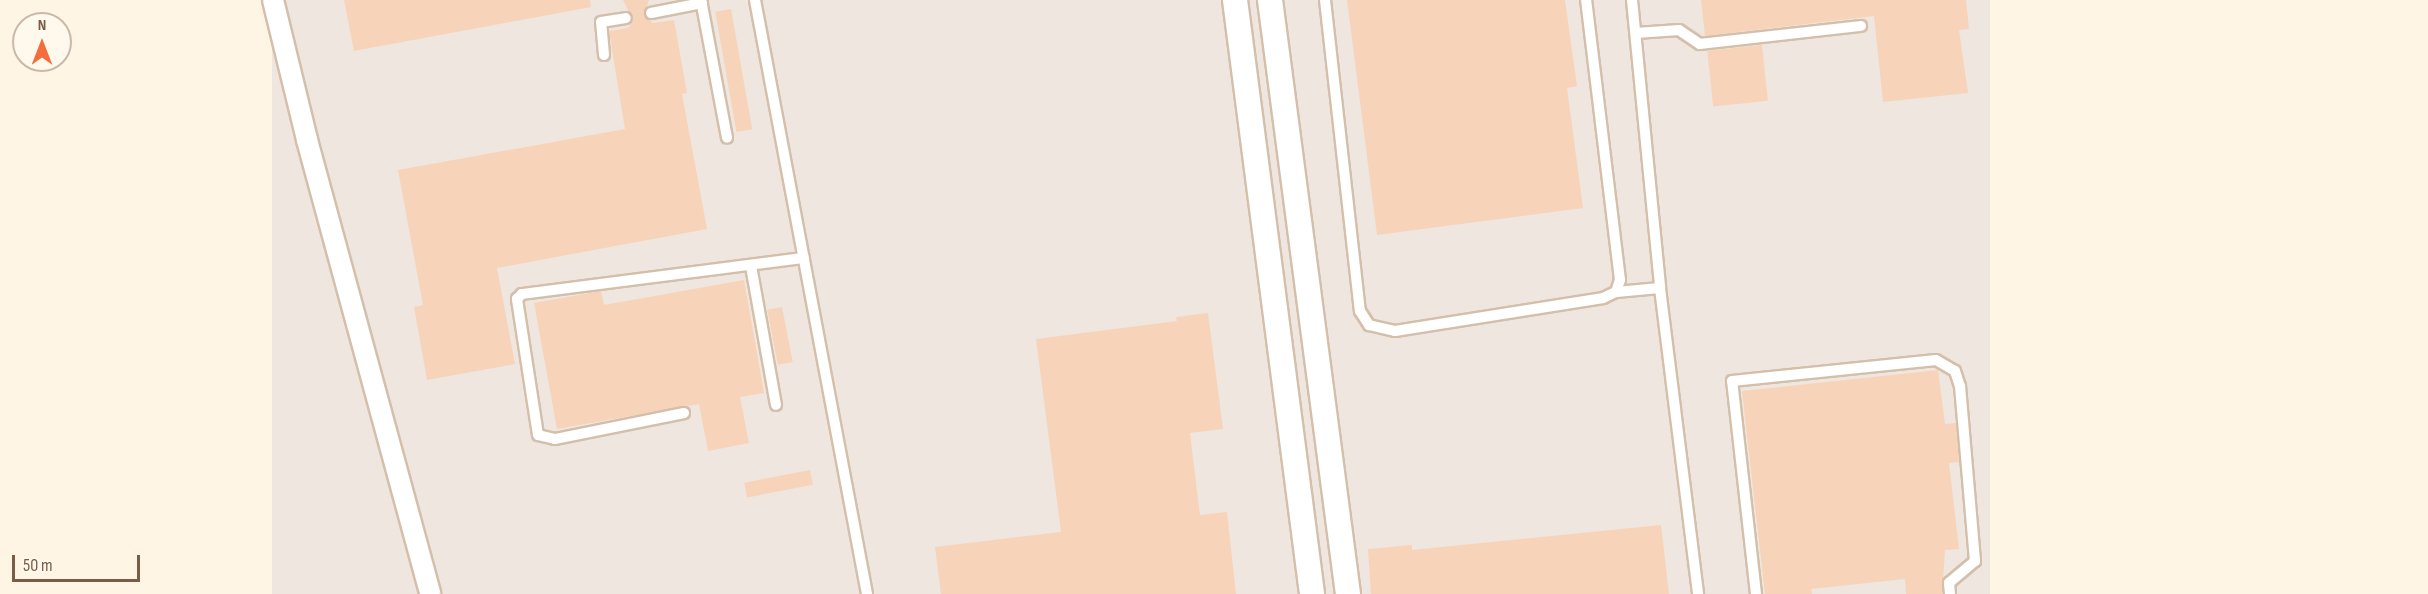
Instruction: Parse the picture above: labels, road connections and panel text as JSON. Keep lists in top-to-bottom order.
{
  "scale_bar": "50 m",
  "north": "top"
}
